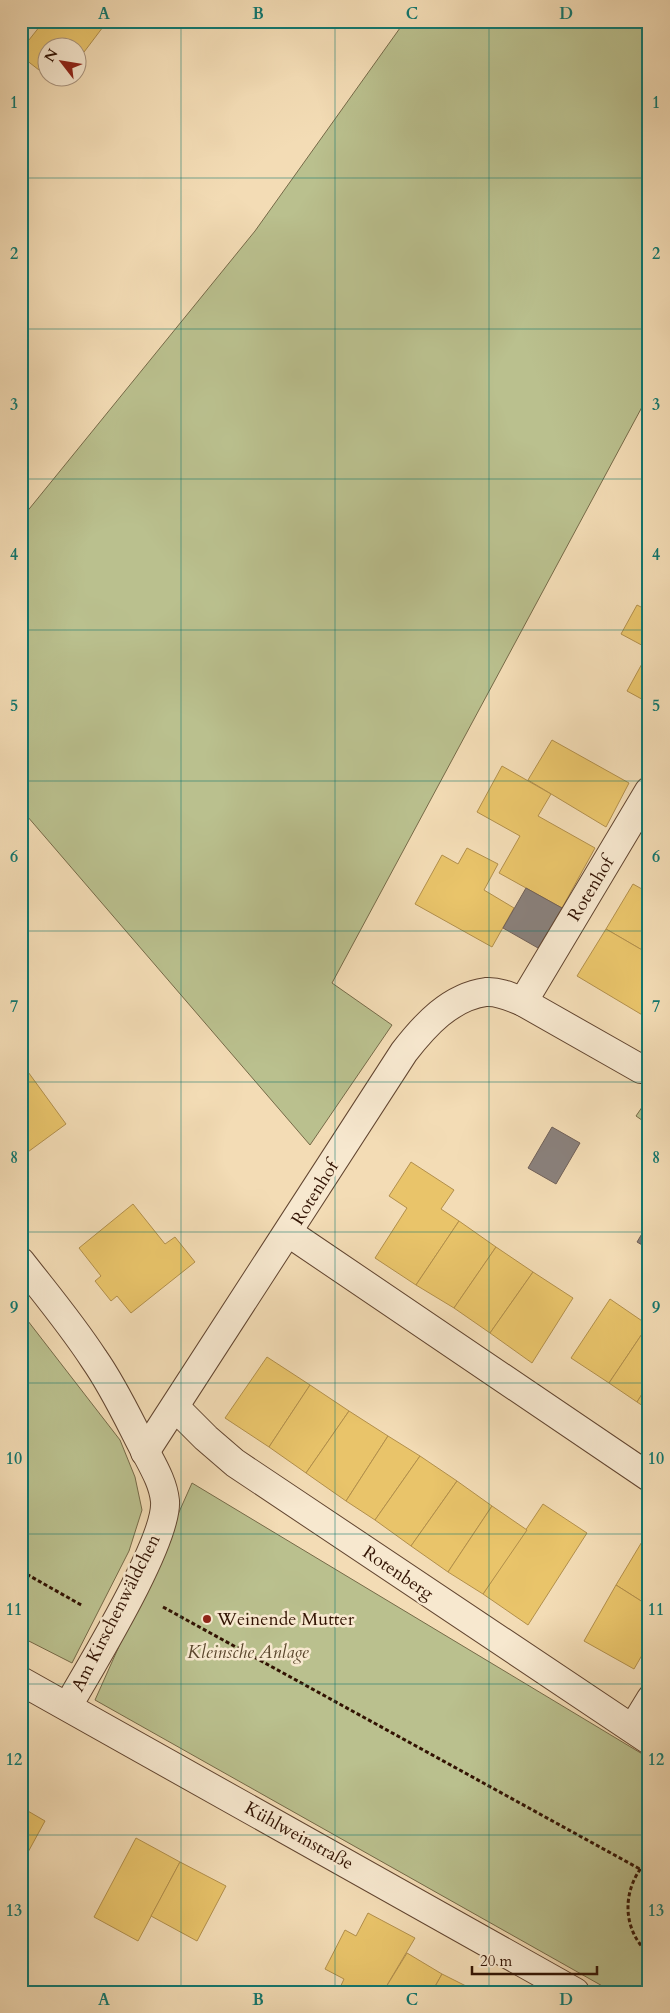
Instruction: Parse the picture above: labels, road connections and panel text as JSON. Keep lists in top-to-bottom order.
{
  "streets": {
    "street": [
      "Rotenhof",
      "Rotenberg",
      "Am Kirschenwäldchen",
      "Kühlweinstraße"
    ]
  },
  "crossings": [
    ["Rotenhof", "Rotenberg"],
    ["Rotenhof", "Am Kirschenwäldchen"],
    ["Am Kirschenwäldchen", "Kühlweinstraße"]
  ],
  "parks": ["Kleinsche Anlage"],
  "places": ["Weinende Mutter"],
  "scale_bar": "20 m",
  "north": "top left",
  "grid": {
    "columns": [
      "A",
      "B",
      "C",
      "D"
    ],
    "rows": [
      "1",
      "2",
      "3",
      "4",
      "5",
      "6",
      "7",
      "8",
      "9",
      "10",
      "11",
      "12",
      "13"
    ]
  }
}
